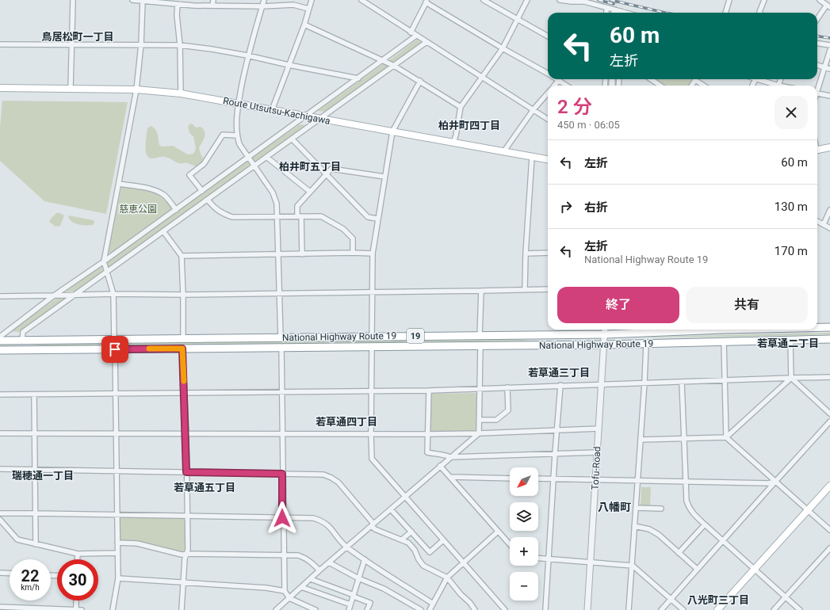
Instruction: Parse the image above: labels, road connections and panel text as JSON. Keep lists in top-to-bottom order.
{
  "streets": {
    "highway": ["19", "National Highway Route 19"],
    "main road": ["Route Utsutsu-Kachigawa"],
    "street": ["Tofu-Road"]
  },
  "crossings": [
    ["National Highway Route 19", "Tofu-Road"]
  ],
  "districts": [
    "鳥居松町一丁目",
    "柏井町四丁目",
    "柏井町五丁目",
    "若草通二丁目",
    "若草通三丁目",
    "若草通四丁目",
    "瑞穂通一丁目",
    "若草通五丁目",
    "八幡町",
    "八光町三丁目"
  ],
  "parks": ["慈恵公園"],
  "north": "bottom left",
  "page": {
    "turn": ["60 m", "左折"],
    "heading": ["2 分", "450 m · 06:05"],
    "list": [
      {
        "name": "左折",
        "value": "60 m"
      },
      {
        "name": "右折",
        "value": "130 m"
      },
      {
        "name": "左折",
        "note": "National Highway Route 19",
        "value": "170 m"
      }
    ],
    "buttons": ["終了", "共有"],
    "map_buttons": ["+", "−"],
    "speed": "22 km/h",
    "limit": "30"
  }
}
